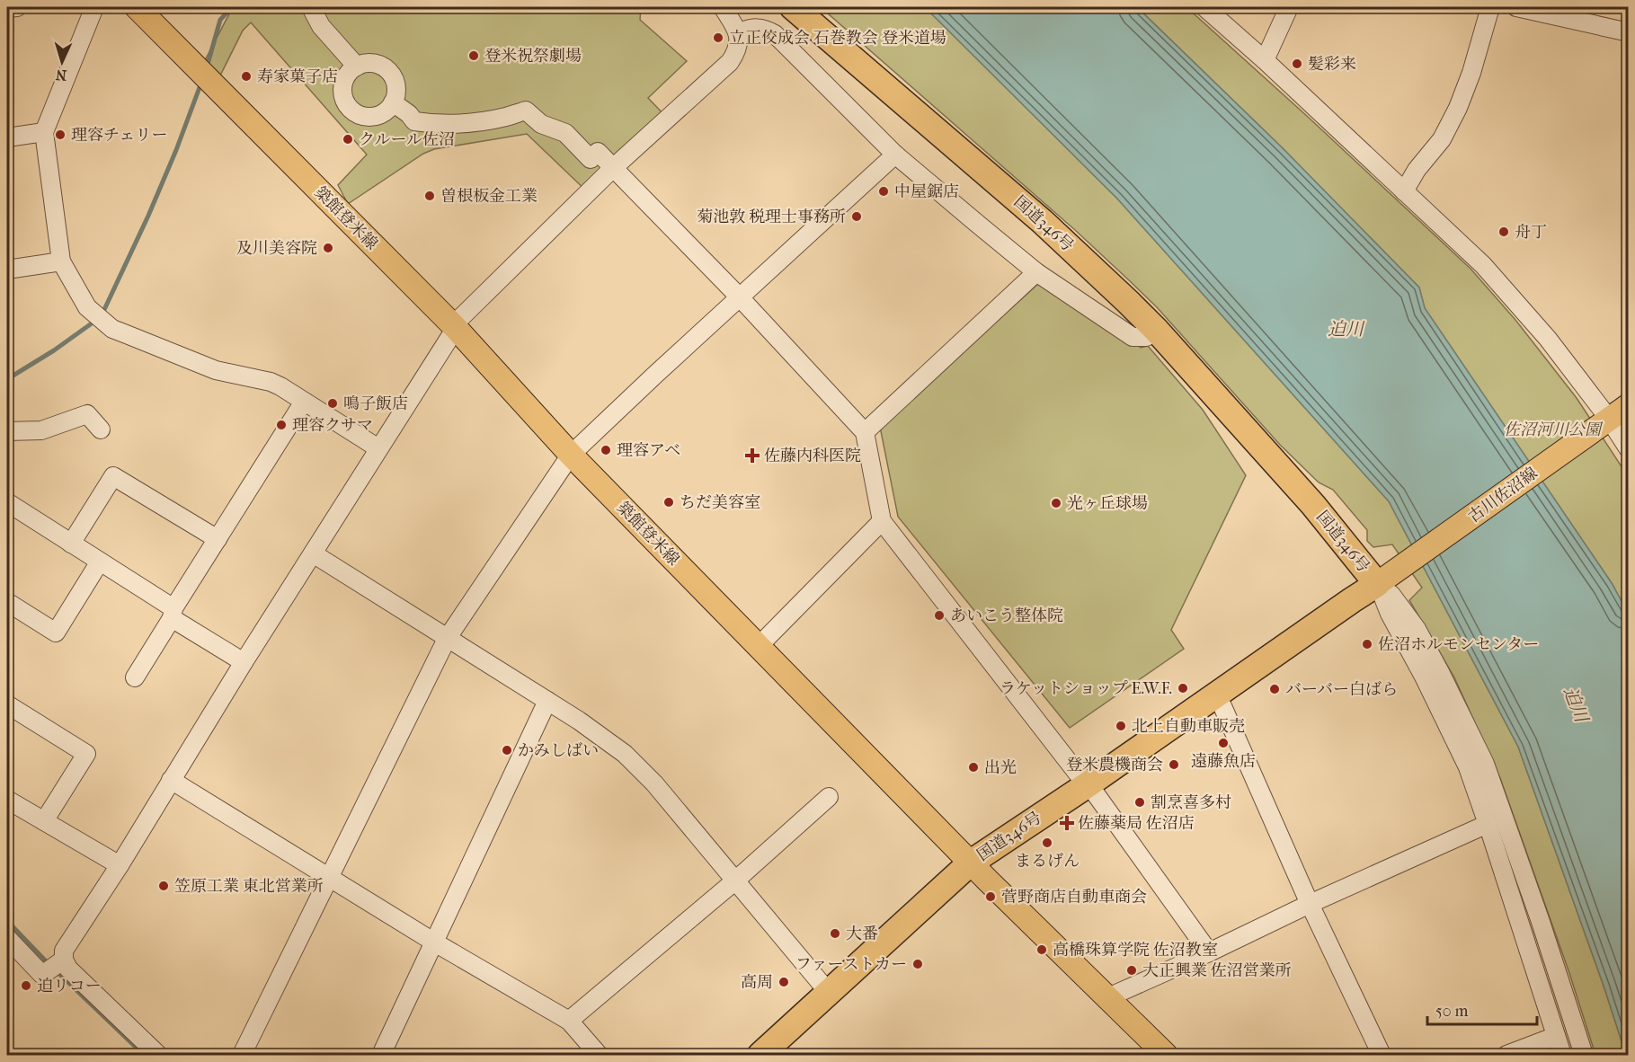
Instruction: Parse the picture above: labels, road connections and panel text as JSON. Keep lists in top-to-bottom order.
{
  "streets": {
    "highway": ["国道346号"],
    "main road": ["築館登米線", "古川佐沼線"]
  },
  "crossings": [
    ["築館登米線", "国道346号"],
    ["国道346号", "古川佐沼線"]
  ],
  "water": ["迫川"],
  "parks": ["佐沼河川公園"],
  "places": {
    "other": [
      "立正佼成会 石巻教会 登米道場",
      "登米祝祭劇場",
      "髪彩来",
      "寿家菓子店",
      "理容チェリー",
      "クルール佐沼",
      "中屋鋸店",
      "曽根板金工業",
      "菊池敦 税理士事務所",
      "舟丁",
      "及川美容院",
      "鳴子飯店",
      "理容クサマ",
      "理容アベ",
      "ちだ美容室",
      "光ヶ丘球場",
      "あいこう整体院",
      "佐沼ホルモンセンター",
      "ラケットショップ E.W.F.",
      "バーバー白ばら",
      "北上自動車販売",
      "遠藤魚店",
      "かみしばい",
      "登米農機商会",
      "出光",
      "割烹喜多村",
      "まるげん",
      "笠原工業 東北営業所",
      "菅野商店自動車商会",
      "大番",
      "高橋珠算学院 佐沼教室",
      "ファーストカー",
      "大正興業 佐沼営業所",
      "高周",
      "迫リコー"
    ],
    "health": ["佐藤内科医院", "佐藤薬局 佐沼店"]
  },
  "scale_bar": "50 m",
  "north": "bottom"
}
